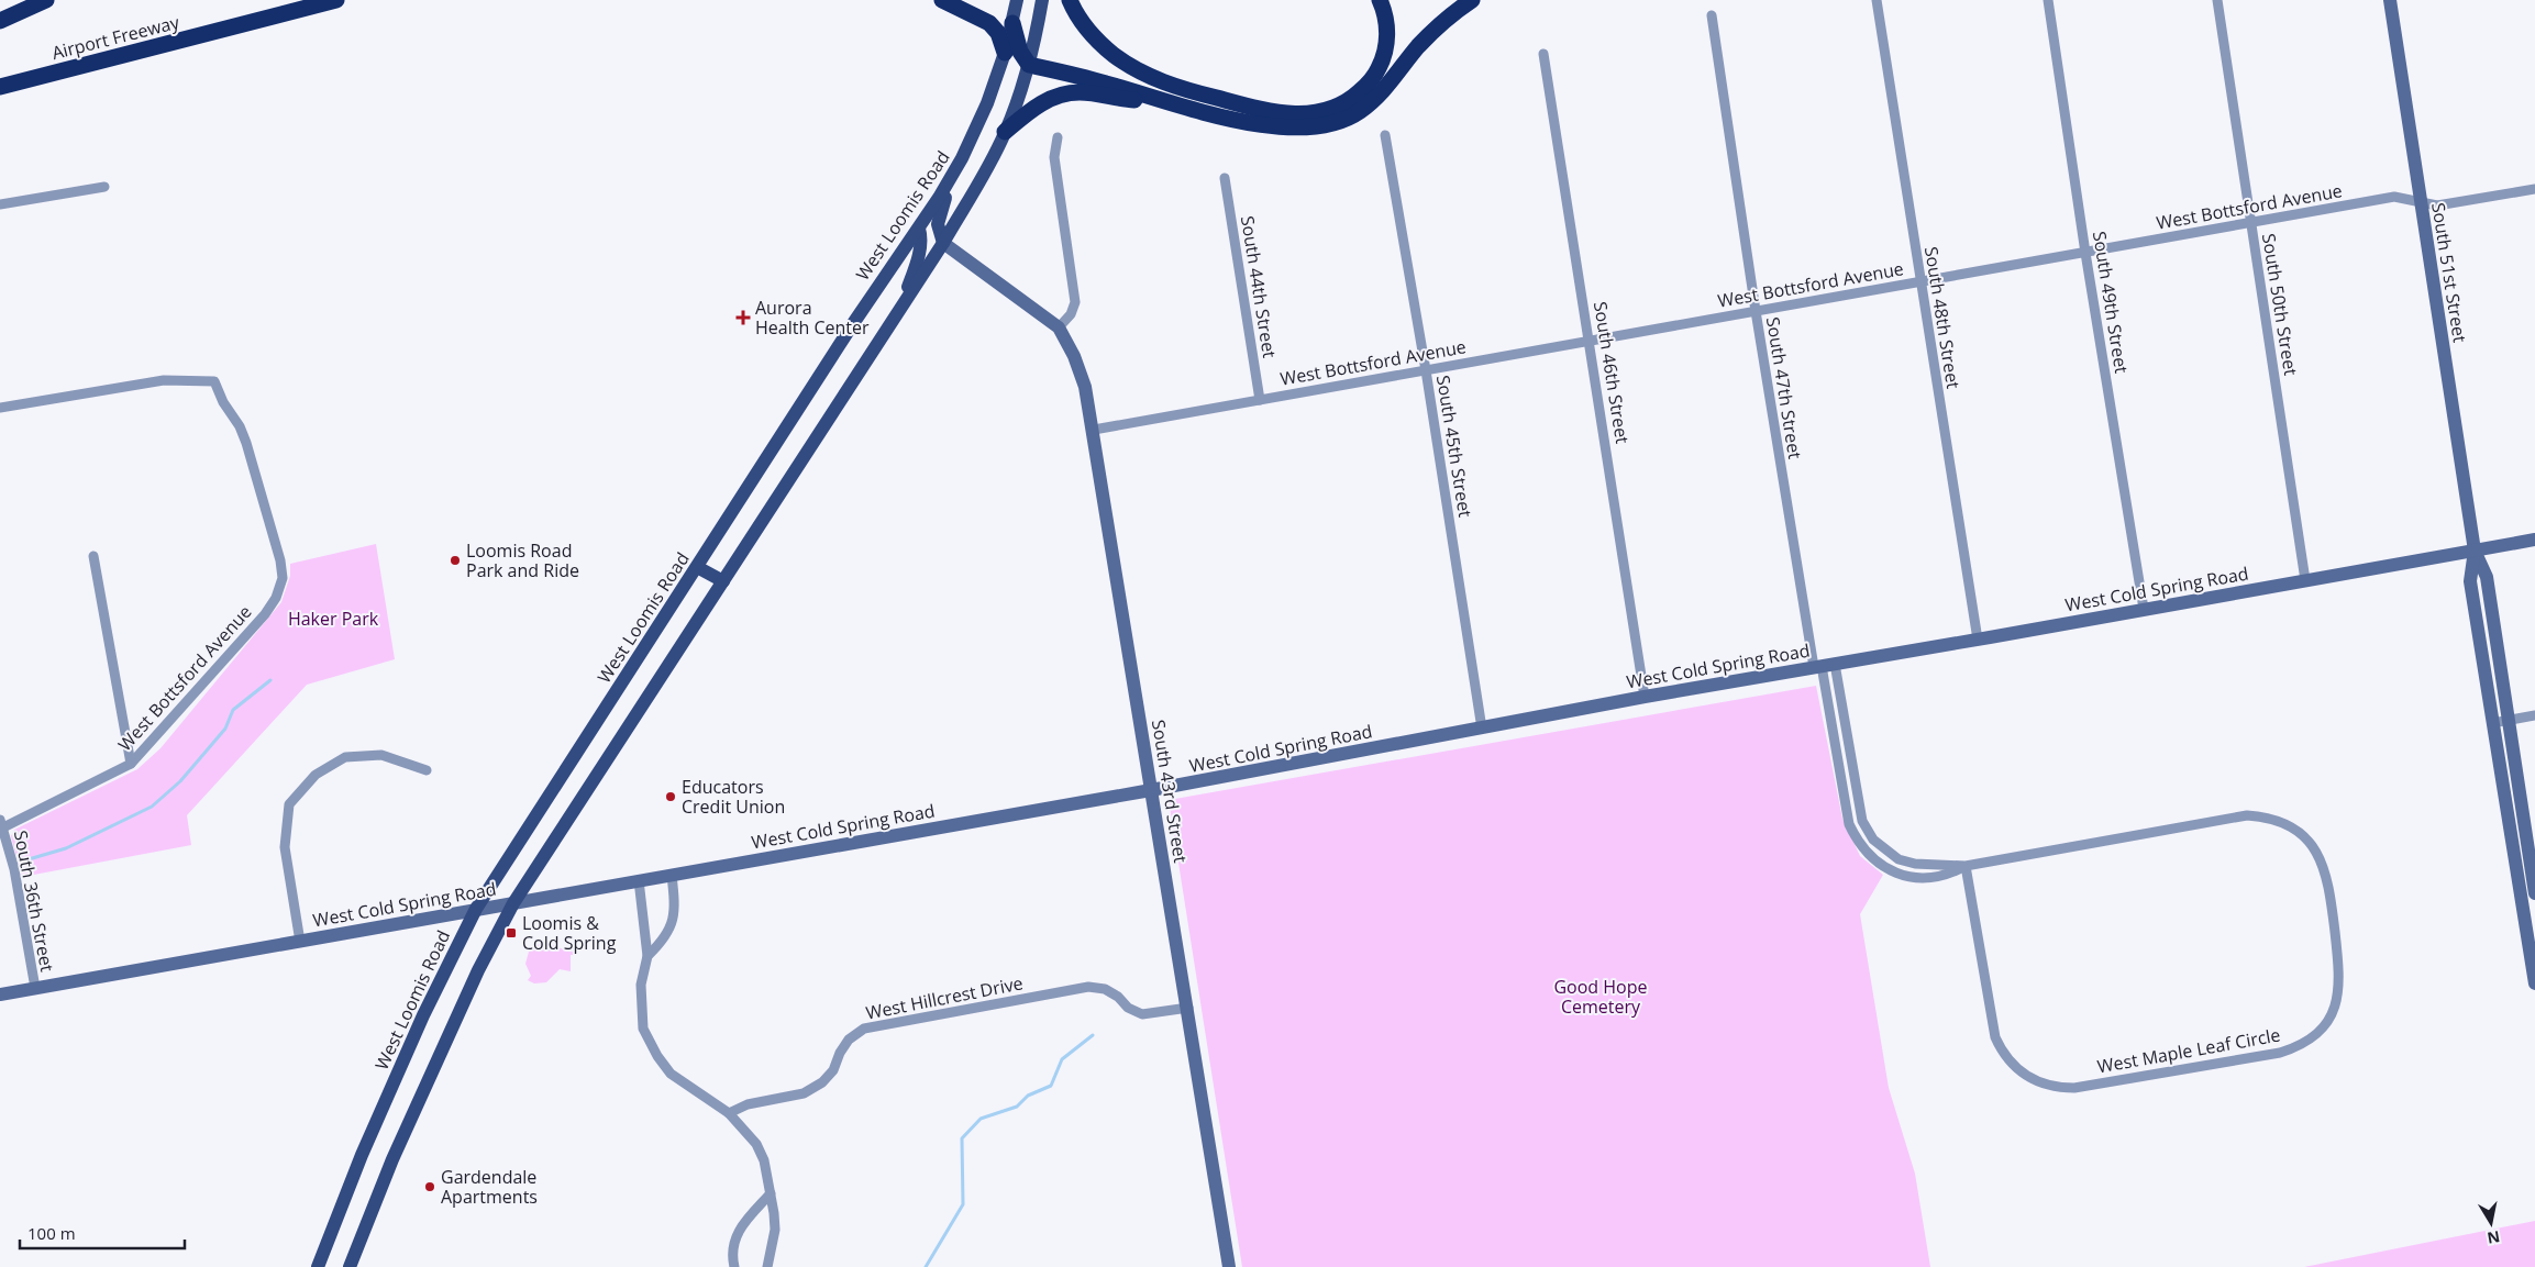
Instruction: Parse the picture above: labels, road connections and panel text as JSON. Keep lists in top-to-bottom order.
{
  "streets": {
    "highway": ["Airport Freeway"],
    "main road": ["West Loomis Road"],
    "street": [
      "West Bottsford Avenue",
      "South 51st Street",
      "South 44th Street",
      "South 49th Street",
      "South 50th Street",
      "South 48th Street",
      "South 46th Street",
      "South 47th Street",
      "South 45th Street",
      "West Cold Spring Road",
      "South 43rd Street",
      "South 36th Street",
      "West Hillcrest Drive",
      "West Maple Leaf Circle"
    ]
  },
  "crossings": [
    ["West Bottsford Avenue", "South 51st Street"],
    ["West Bottsford Avenue", "South 44th Street"],
    ["West Bottsford Avenue", "South 49th Street"],
    ["West Bottsford Avenue", "South 50th Street"],
    ["West Bottsford Avenue", "South 48th Street"],
    ["West Bottsford Avenue", "South 46th Street"],
    ["West Bottsford Avenue", "South 47th Street"],
    ["West Bottsford Avenue", "South 45th Street"],
    ["West Bottsford Avenue", "South 43rd Street"],
    ["West Bottsford Avenue", "South 36th Street"],
    ["West Loomis Road", "West Cold Spring Road"],
    ["South 51st Street", "West Cold Spring Road"],
    ["South 49th Street", "West Cold Spring Road"],
    ["South 50th Street", "West Cold Spring Road"],
    ["South 48th Street", "West Cold Spring Road"],
    ["South 46th Street", "West Cold Spring Road"],
    ["South 47th Street", "West Cold Spring Road"],
    ["South 47th Street", "West Maple Leaf Circle"],
    ["South 45th Street", "West Cold Spring Road"],
    ["West Cold Spring Road", "South 43rd Street"],
    ["West Cold Spring Road", "South 36th Street"],
    ["West Cold Spring Road", "West Maple Leaf Circle"],
    ["South 43rd Street", "West Hillcrest Drive"]
  ],
  "parks": ["Haker Park", "Good Hope Cemetery"],
  "places": {
    "health": ["Aurora Health Center"],
    "other": ["Loomis Road Park and Ride", "Educators Credit Union", "Gardendale Apartments"],
    "transit": ["Loomis & Cold Spring"]
  },
  "scale_bar": "100 m",
  "north": "bottom"
}
